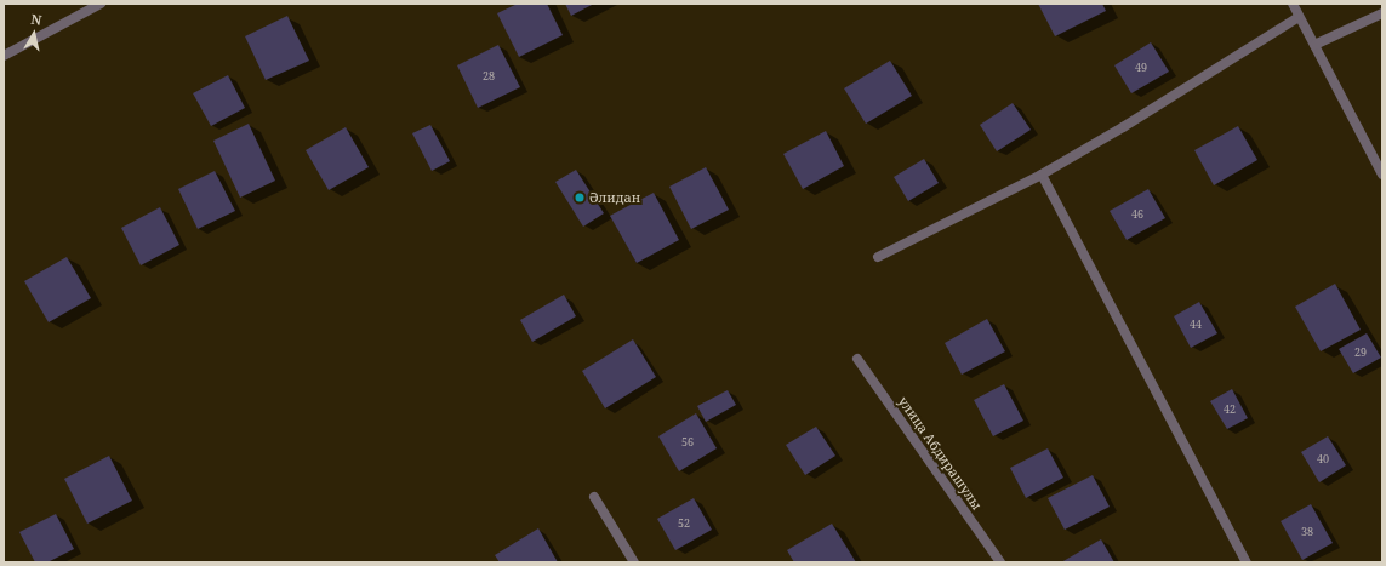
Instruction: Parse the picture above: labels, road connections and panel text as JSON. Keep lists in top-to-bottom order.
{
  "streets": {
    "street": ["улица Абдирашулы"]
  },
  "places": ["Әлидан"],
  "house_numbers": [
    "49",
    "28",
    "46",
    "44",
    "29",
    "42",
    "56",
    "40",
    "52",
    "38"
  ],
  "north": "top"
}
